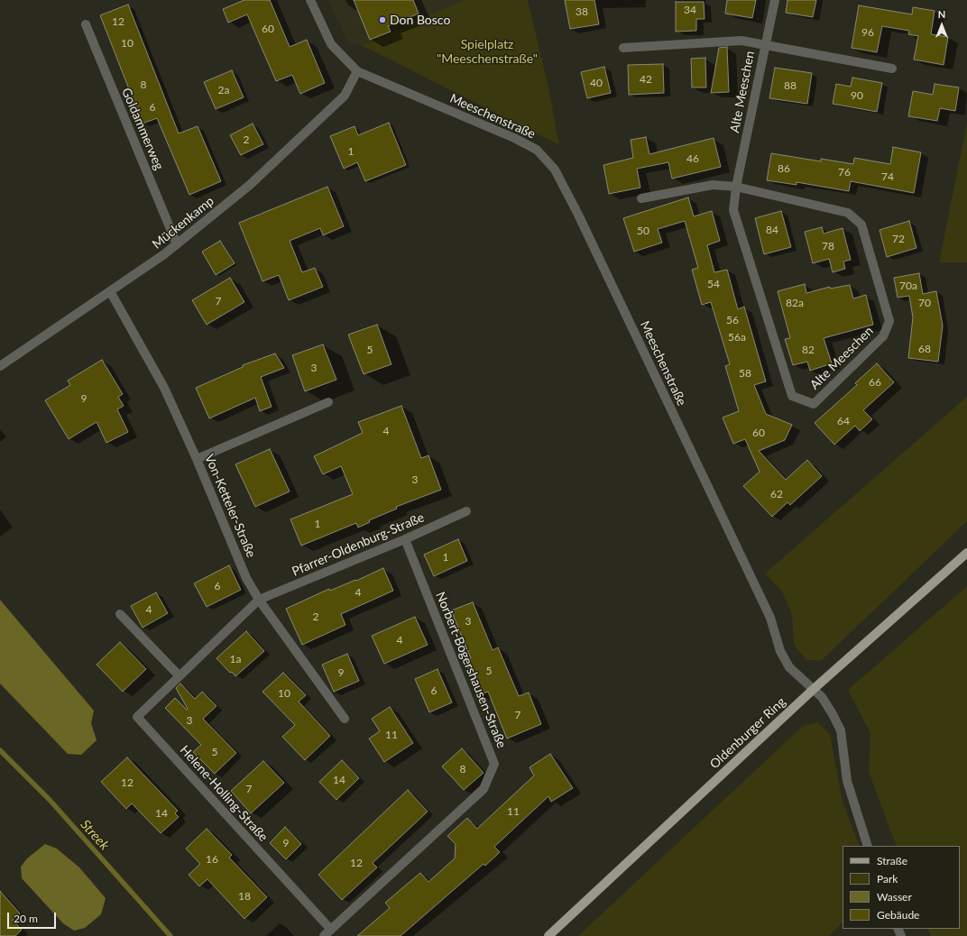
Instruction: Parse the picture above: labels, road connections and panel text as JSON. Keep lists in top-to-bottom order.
{
  "streets": {
    "main road": ["Oldenburger Ring"],
    "street": [
      "Alte Meeschen",
      "Meeschenstraße",
      "Goldammerweg",
      "Mückenkamp",
      "Von-Ketteler-Straße",
      "Pfarrer-Oldenburg-Straße",
      "Norbert-Bögershausen-Straße",
      "Helene-Holling-Straße"
    ]
  },
  "crossings": [
    ["Meeschenstraße", "Mückenkamp"],
    ["Meeschenstraße", "Oldenburger Ring"],
    ["Goldammerweg", "Mückenkamp"],
    ["Mückenkamp", "Von-Ketteler-Straße"],
    ["Von-Ketteler-Straße", "Pfarrer-Oldenburg-Straße"],
    ["Von-Ketteler-Straße", "Helene-Holling-Straße"],
    ["Pfarrer-Oldenburg-Straße", "Norbert-Bögershausen-Straße"],
    ["Pfarrer-Oldenburg-Straße", "Helene-Holling-Straße"],
    ["Norbert-Bögershausen-Straße", "Helene-Holling-Straße"]
  ],
  "water": ["Streek"],
  "parks": ["Spielplatz \"Meeschenstraße\""],
  "places": ["Don Bosco"],
  "house_numbers": [
    "34",
    "38",
    "12",
    "60",
    "96",
    "10",
    "42",
    "40",
    "8",
    "88",
    "2a",
    "90",
    "6",
    "2",
    "1",
    "46",
    "86",
    "76",
    "74",
    "84",
    "50",
    "72",
    "78",
    "54",
    "70a",
    "7",
    "82a",
    "70",
    "56",
    "56a",
    "68",
    "5",
    "82",
    "3",
    "58",
    "66",
    "9",
    "64",
    "4",
    "60",
    "3",
    "62",
    "1",
    "1",
    "6",
    "4",
    "4",
    "2",
    "3",
    "4",
    "1a",
    "5",
    "9",
    "6",
    "10",
    "7",
    "3",
    "11",
    "5",
    "8",
    "14",
    "12",
    "7",
    "11",
    "14",
    "9",
    "16",
    "12",
    "18"
  ],
  "legend": [
    "Straße",
    "Park",
    "Wasser",
    "Gebäude"
  ],
  "scale_bar": "20 m",
  "north": "top"
}
